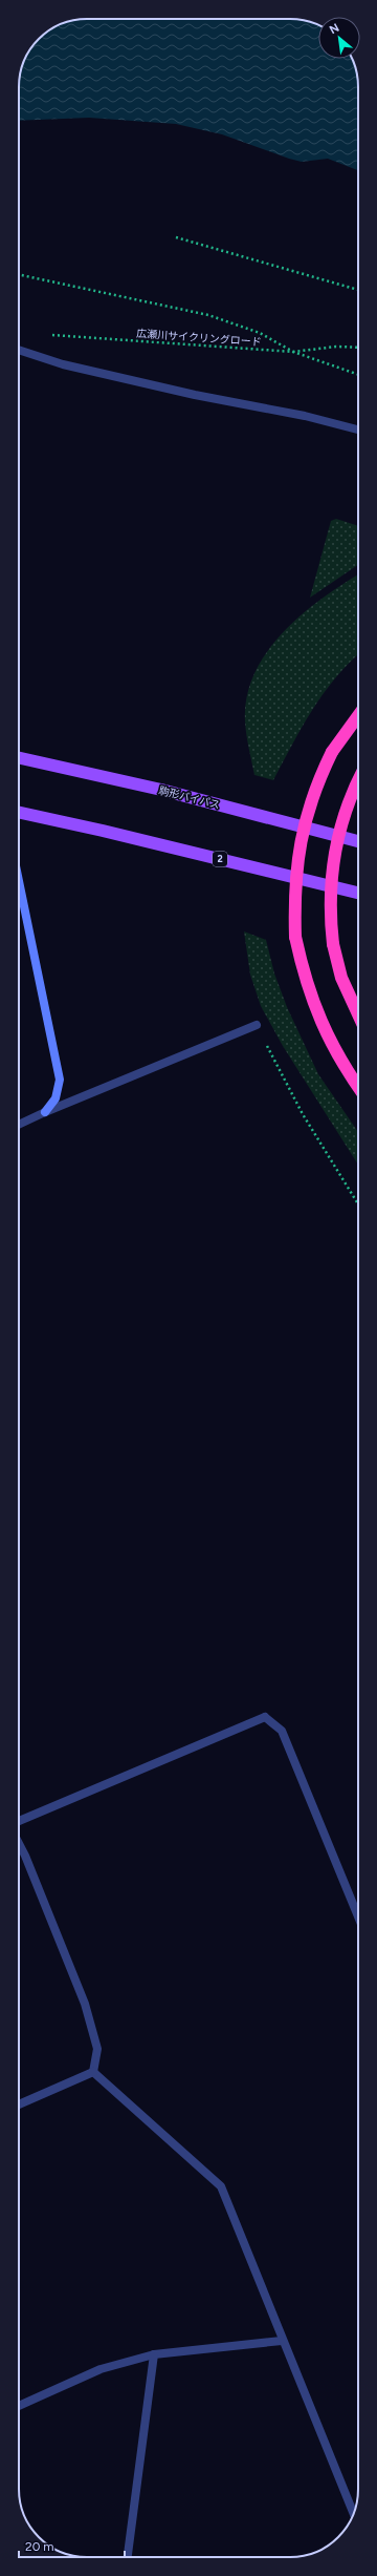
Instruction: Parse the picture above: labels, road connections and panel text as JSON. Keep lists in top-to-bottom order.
{
  "streets": {
    "main road": ["駒形バイパス", "2"],
    "path": ["広瀬川サイクリングロード"]
  },
  "scale_bar": "20 m",
  "north": "top left"
}
